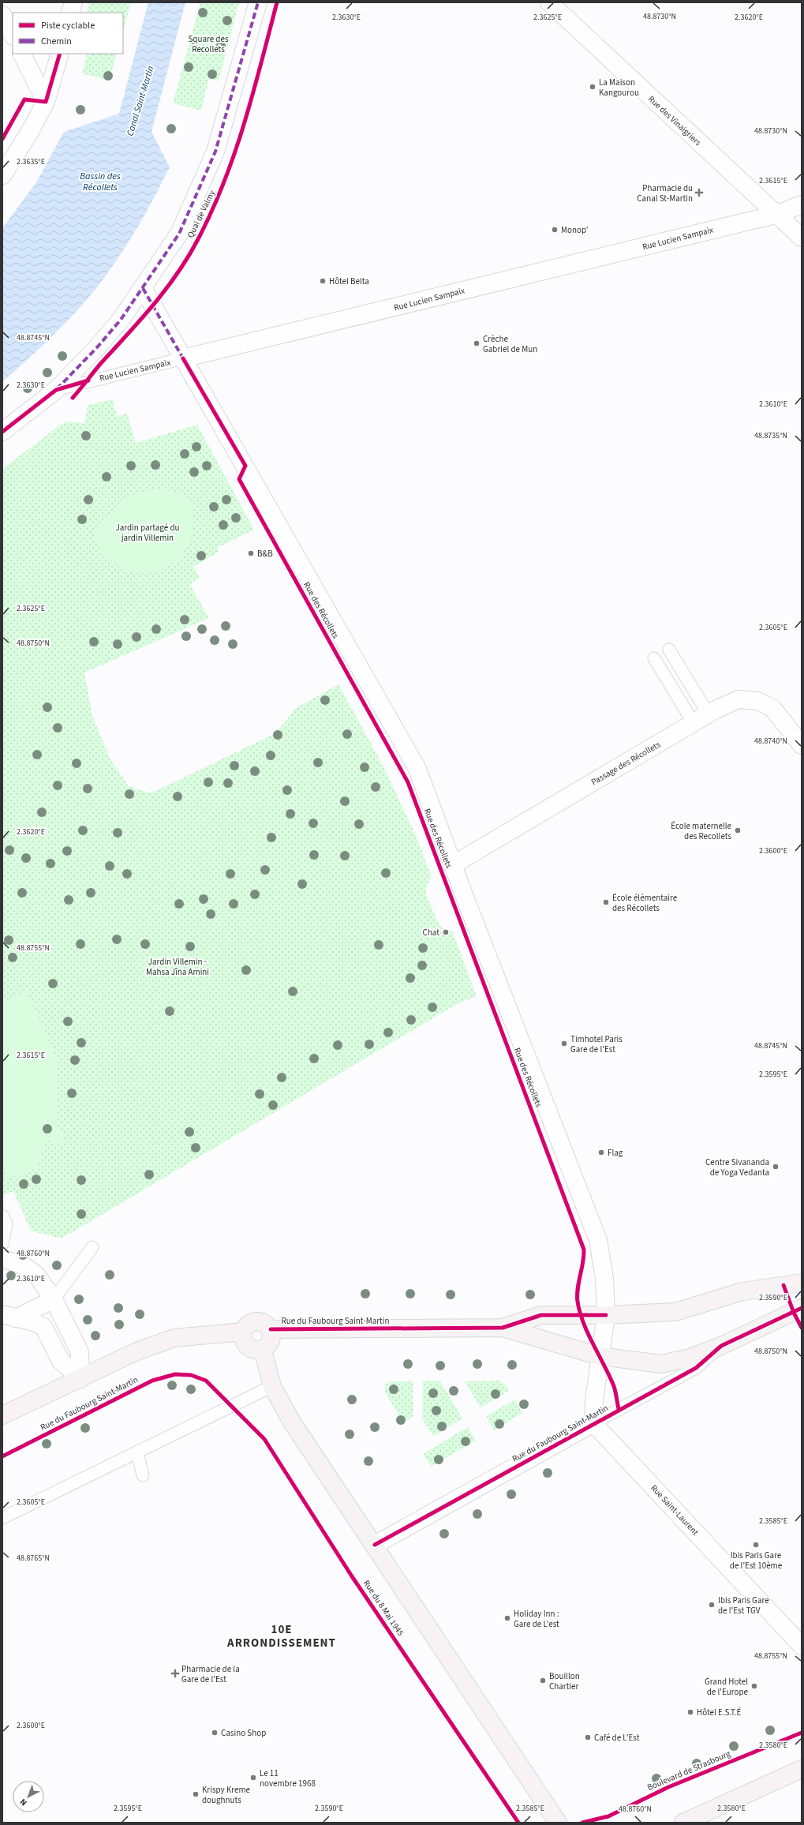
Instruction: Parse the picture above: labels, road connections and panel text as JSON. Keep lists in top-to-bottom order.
{
  "streets": {
    "main road": ["Rue du Faubourg Saint-Martin"],
    "street": [
      "Rue des Vinaigriers",
      "Quai de Valmy",
      "Rue Lucien Sampaix",
      "Rue des Récollets",
      "Passage des Récollets",
      "Rue Saint-Laurent"
    ],
    "cycle path": ["Rue du 8 Mai 1945", "Boulevard de Strasbourg"]
  },
  "crossings": [
    ["Rue des Vinaigriers", "Rue Lucien Sampaix"],
    ["Quai de Valmy", "Rue Lucien Sampaix"],
    ["Quai de Valmy", "Rue des Récollets"],
    ["Rue Lucien Sampaix", "Rue des Récollets"],
    ["Rue des Récollets", "Passage des Récollets"],
    ["Rue des Récollets", "Rue du Faubourg Saint-Martin"],
    ["Rue du Faubourg Saint-Martin", "Rue Saint-Laurent"]
  ],
  "districts": ["10E ARRONDISSEMENT"],
  "water": ["Canal Saint-Martin", "Bassin des Récollets"],
  "parks": ["Square des Recollets", "Jardin partagé du jardin Villemin", "Jardin Villemin - Mahsa Jîna Amini"],
  "places": {
    "other": [
      "La Maison Kangourou",
      "Monop'",
      "Hôtel Belta",
      "Crèche Gabriel de Mun",
      "B&B",
      "École maternelle des Recollets",
      "École élémentaire des Récollets",
      "Chat",
      "Timhotel Paris Gare de l'Est",
      "Flag",
      "Centre Sivananda de Yoga Vedanta",
      "Ibis Paris Gare de l'Est 10ème",
      "Ibis Paris Gare de l'Est TGV",
      "Holiday Inn : Gare de L'est",
      "Bouillon Chartier",
      "Grand Hotel de l'Europe",
      "Hôtel E.S.T.É",
      "Casino Shop",
      "Café de L'Est",
      "Le 11 novembre 1968",
      "Krispy Kreme doughnuts"
    ],
    "health": ["Pharmacie du Canal St-Martin", "Pharmacie de la Gare de l'Est"]
  },
  "legend": ["Piste cyclable", "Chemin"],
  "north": "bottom left",
  "coordinates": [
    "48.8730°N",
    "2.3630°E",
    "2.3625°E",
    "2.3620°E",
    "2.3635°E",
    "2.3615°E",
    "48.8745°N",
    "2.3610°E",
    "48.8735°N",
    "2.3605°E",
    "48.8750°N",
    "48.8740°N",
    "2.3600°E",
    "48.8755°N",
    "2.3595°E",
    "48.8760°N",
    "2.3590°E",
    "2.3585°E",
    "48.8765°N",
    "2.3580°E"
  ]
}
